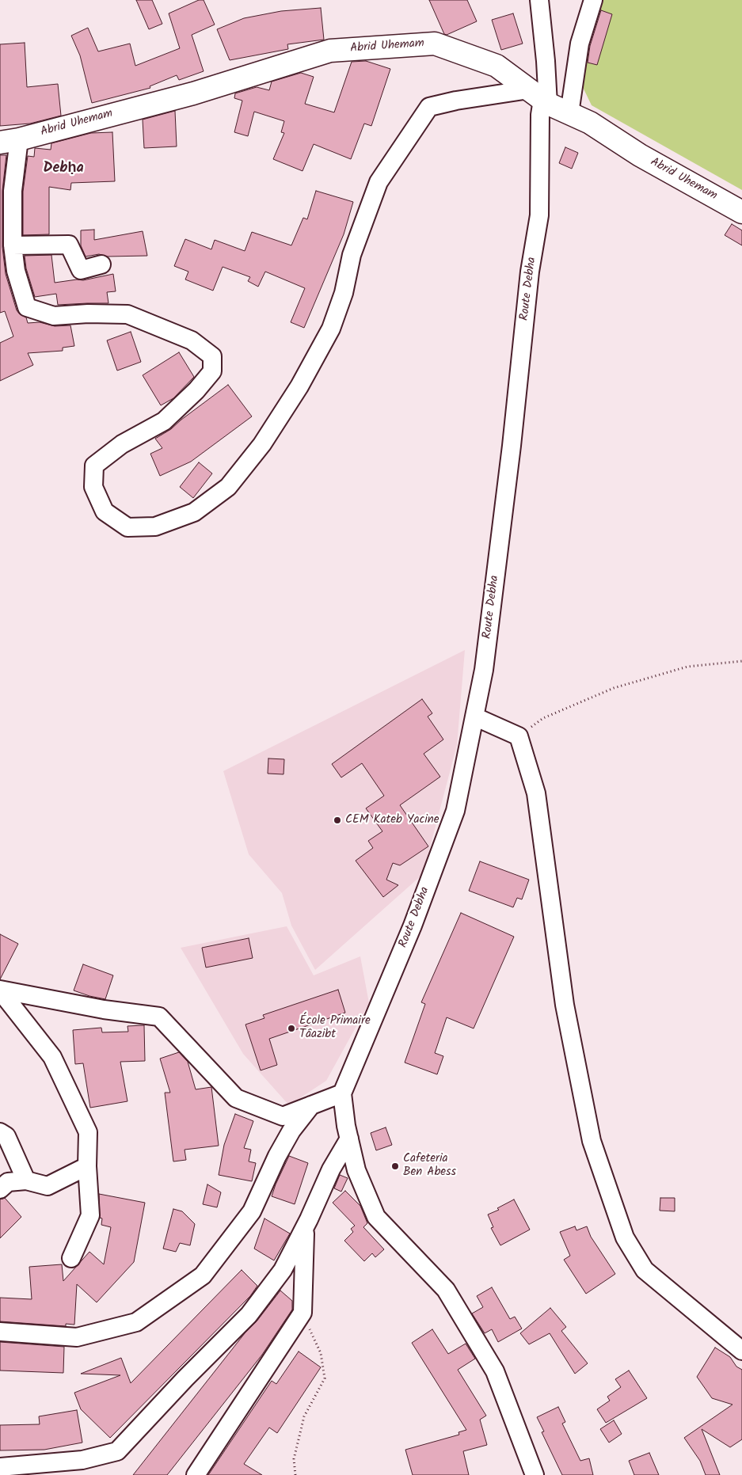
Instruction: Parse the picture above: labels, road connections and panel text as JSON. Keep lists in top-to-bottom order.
{
  "streets": {
    "street": ["Abrid Uhemam", "Route Debha"]
  },
  "crossings": [
    ["Abrid Uhemam", "Route Debha"]
  ],
  "districts": ["Debḥa"],
  "places": ["CEM Kateb Yacine", "École Primaire Tâazibt", "Cafeteria Ben Abess"]
}
